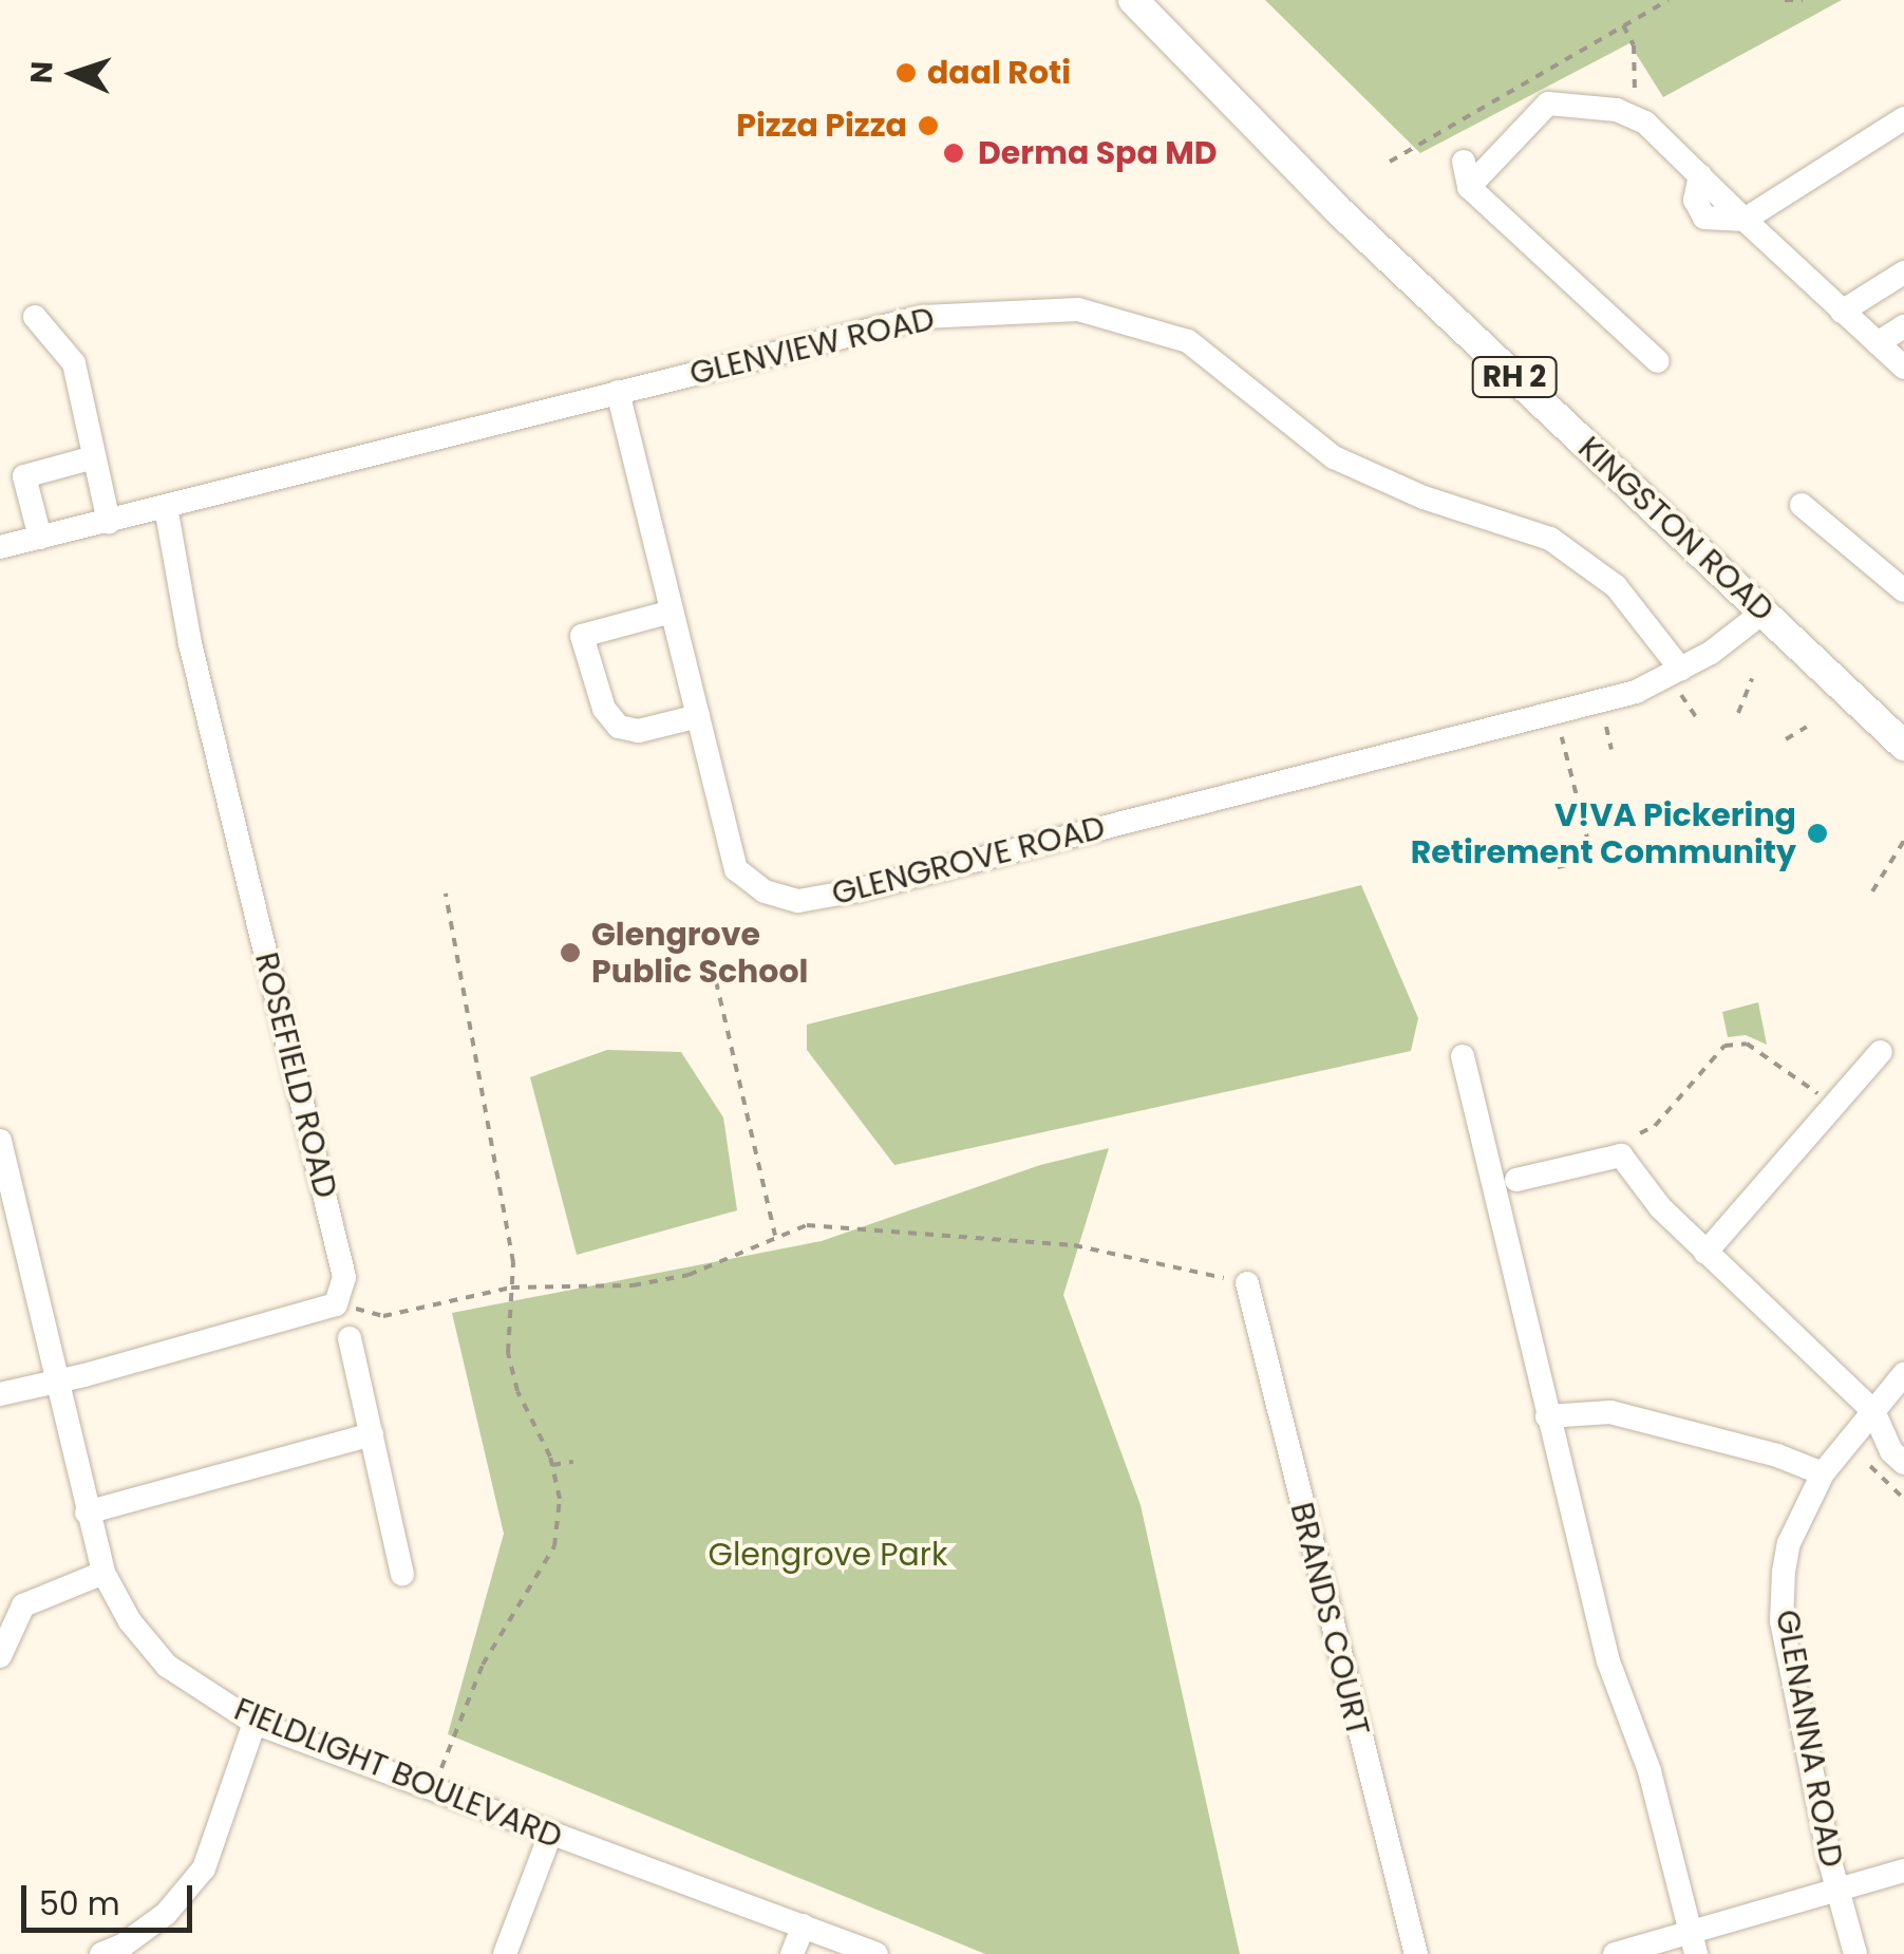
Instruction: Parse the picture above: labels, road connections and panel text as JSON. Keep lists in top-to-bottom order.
{
  "streets": {
    "main road": ["RH 2", "KINGSTON ROAD"],
    "street": [
      "GLENVIEW ROAD",
      "GLENGROVE ROAD",
      "ROSEFIELD ROAD",
      "BRANDS COURT",
      "GLENANNA ROAD",
      "FIELDLIGHT BOULEVARD"
    ]
  },
  "crossings": [
    ["GLENVIEW ROAD", "GLENGROVE ROAD"],
    ["GLENVIEW ROAD", "ROSEFIELD ROAD"]
  ],
  "parks": ["Glengrove Park"],
  "places": [
    "daal Roti",
    "Pizza Pizza",
    "Derma Spa MD",
    "V!VA Pickering Retirement Community",
    "Glengrove Public School"
  ],
  "scale_bar": "50 m",
  "north": "left"
}
